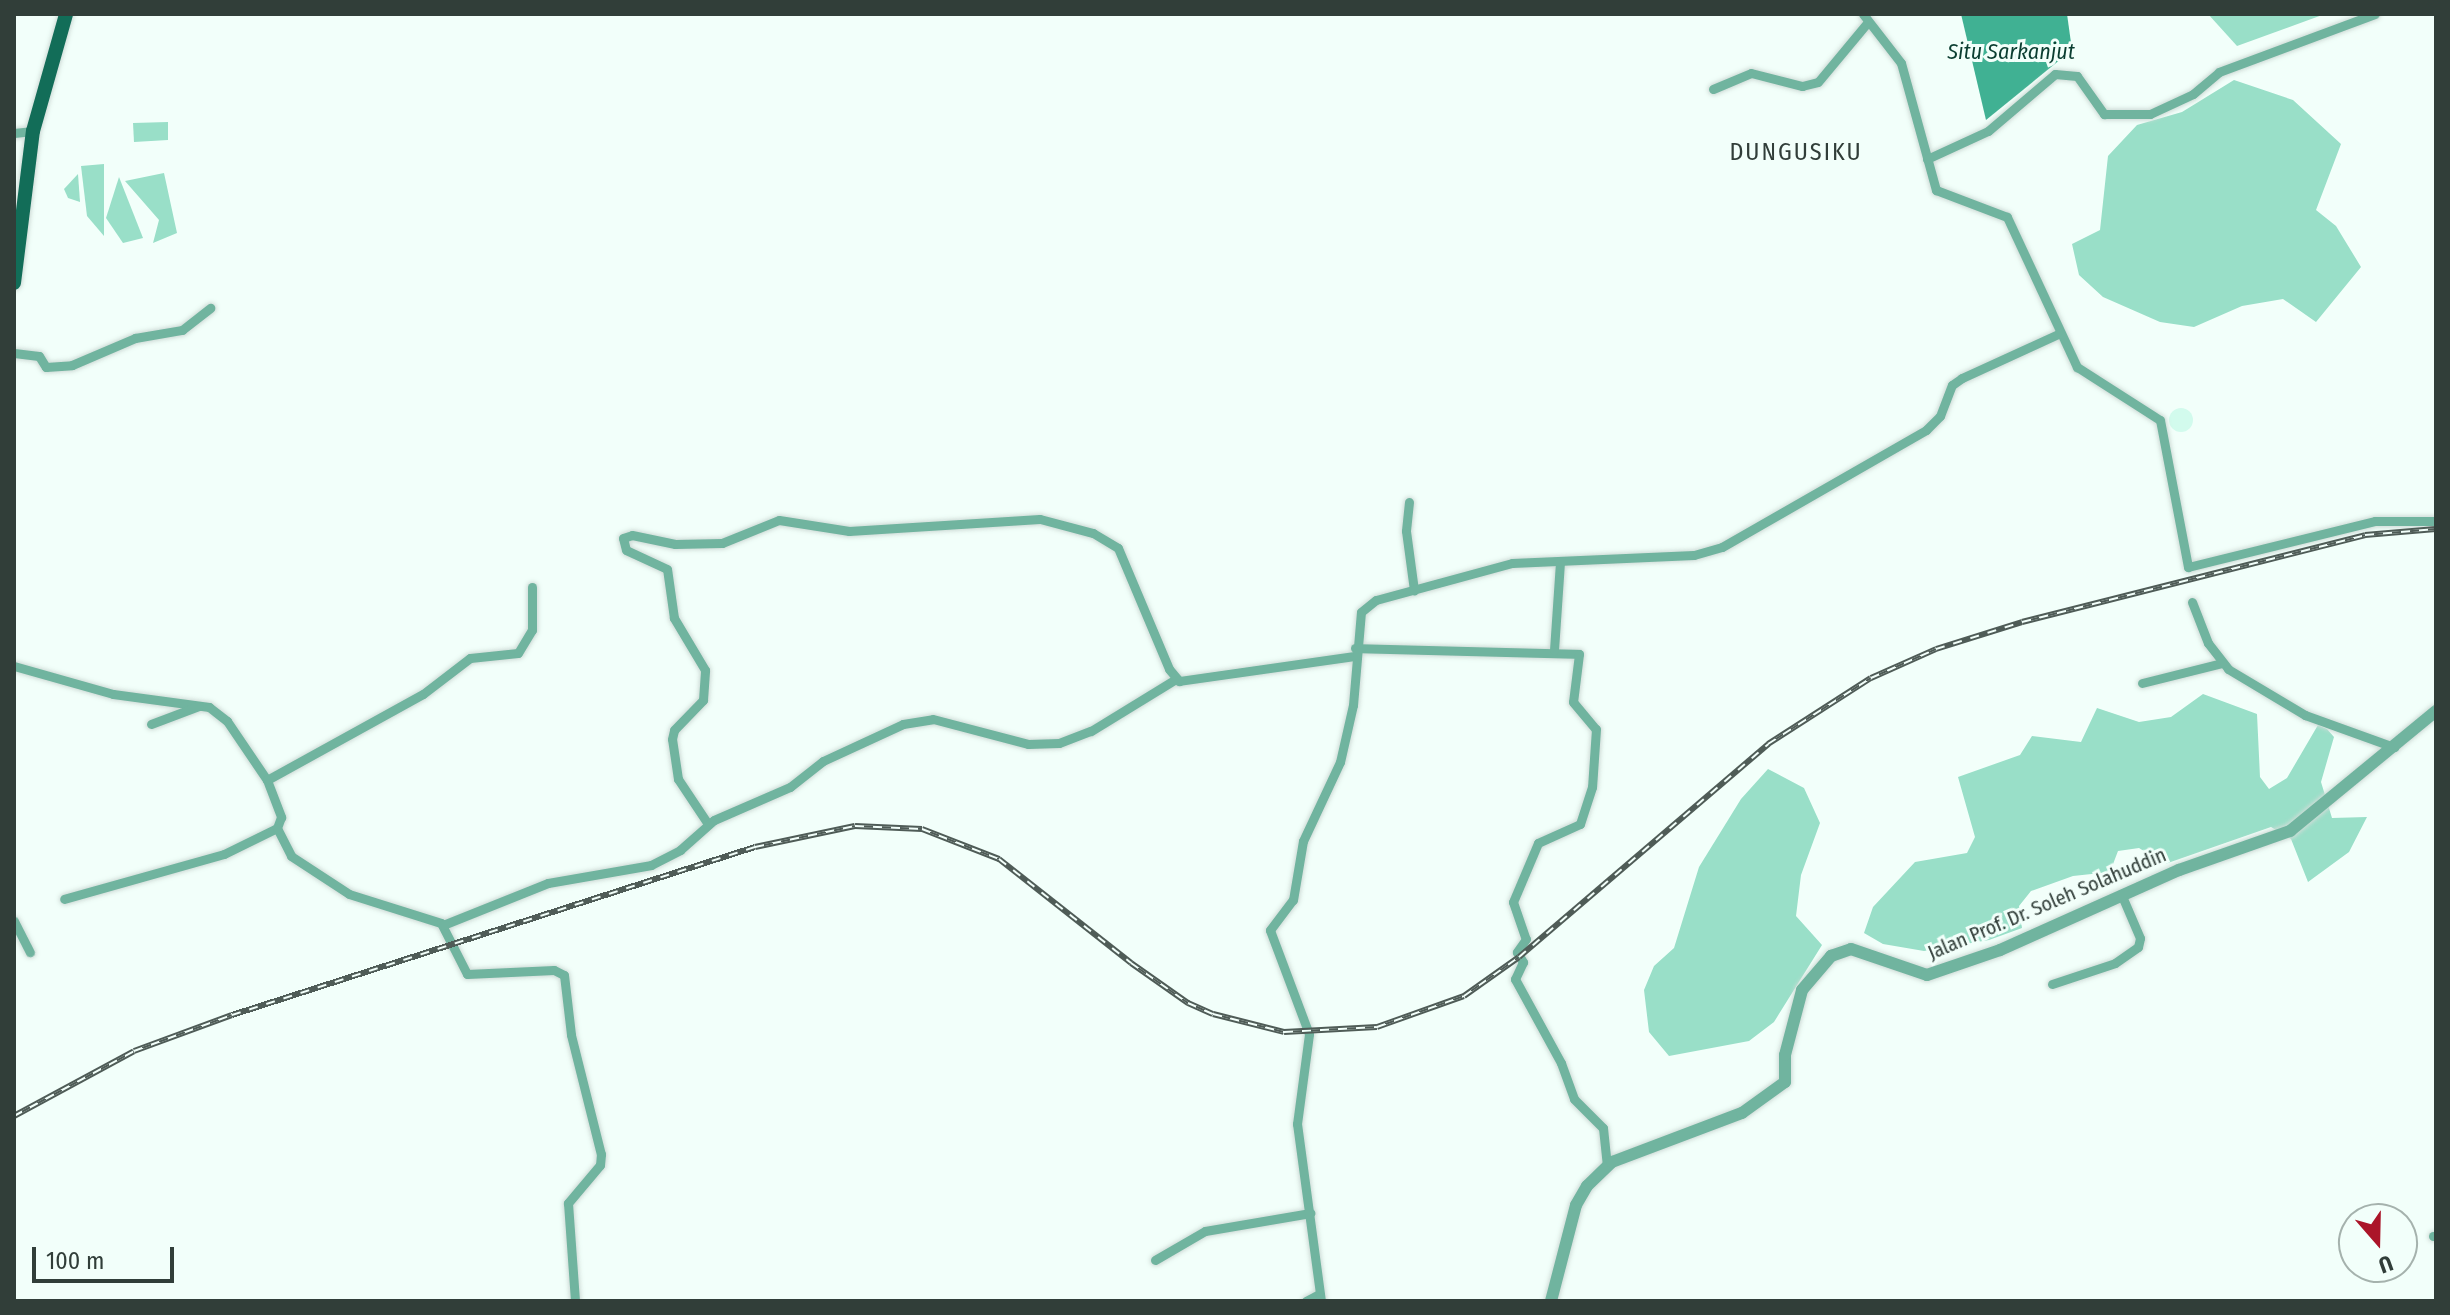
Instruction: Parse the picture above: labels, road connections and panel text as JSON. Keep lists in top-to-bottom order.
{
  "streets": {
    "street": ["Jalan Prof. Dr. Soleh Solahuddin"]
  },
  "districts": ["DUNGUSIKU"],
  "water": ["Situ Sarkanjut"],
  "scale_bar": "100 m",
  "north": "bottom"
}
